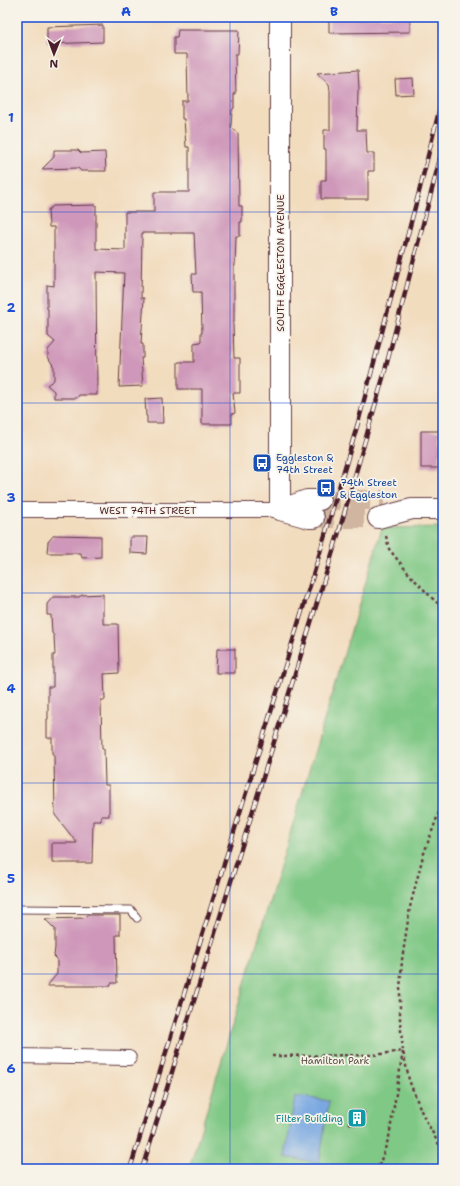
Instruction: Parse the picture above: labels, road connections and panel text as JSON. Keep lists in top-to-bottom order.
{
  "streets": {
    "street": ["SOUTH EGGLESTON AVENUE", "WEST 74TH STREET"]
  },
  "crossings": [
    ["SOUTH EGGLESTON AVENUE", "WEST 74TH STREET"]
  ],
  "parks": ["Hamilton Park"],
  "places": {
    "bus stop": ["Eggleston & 74th Street", "74th Street & Eggleston"],
    "building": ["Filter Building"]
  },
  "north": "bottom",
  "grid": {
    "columns": ["A", "B"],
    "rows": [
      "1",
      "2",
      "3",
      "4",
      "5",
      "6"
    ]
  }
}
